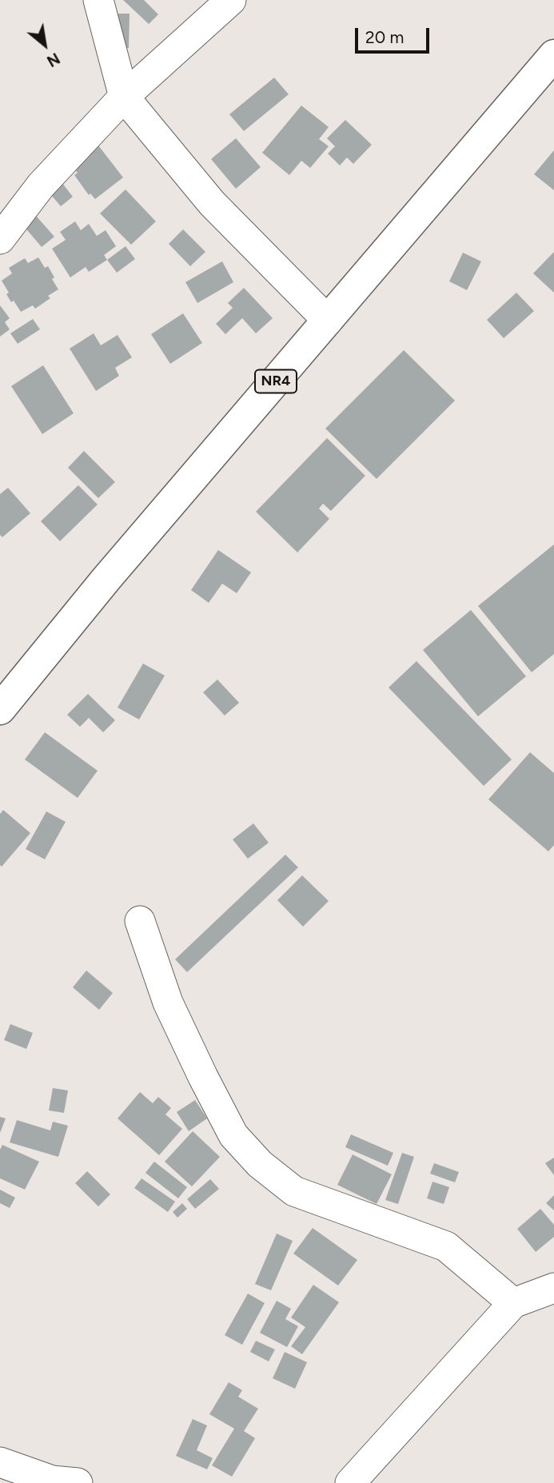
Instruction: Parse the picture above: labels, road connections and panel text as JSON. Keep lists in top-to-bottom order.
{
  "streets": {
    "highway": ["NR4"]
  },
  "scale_bar": "20 m",
  "north": "bottom right"
}
